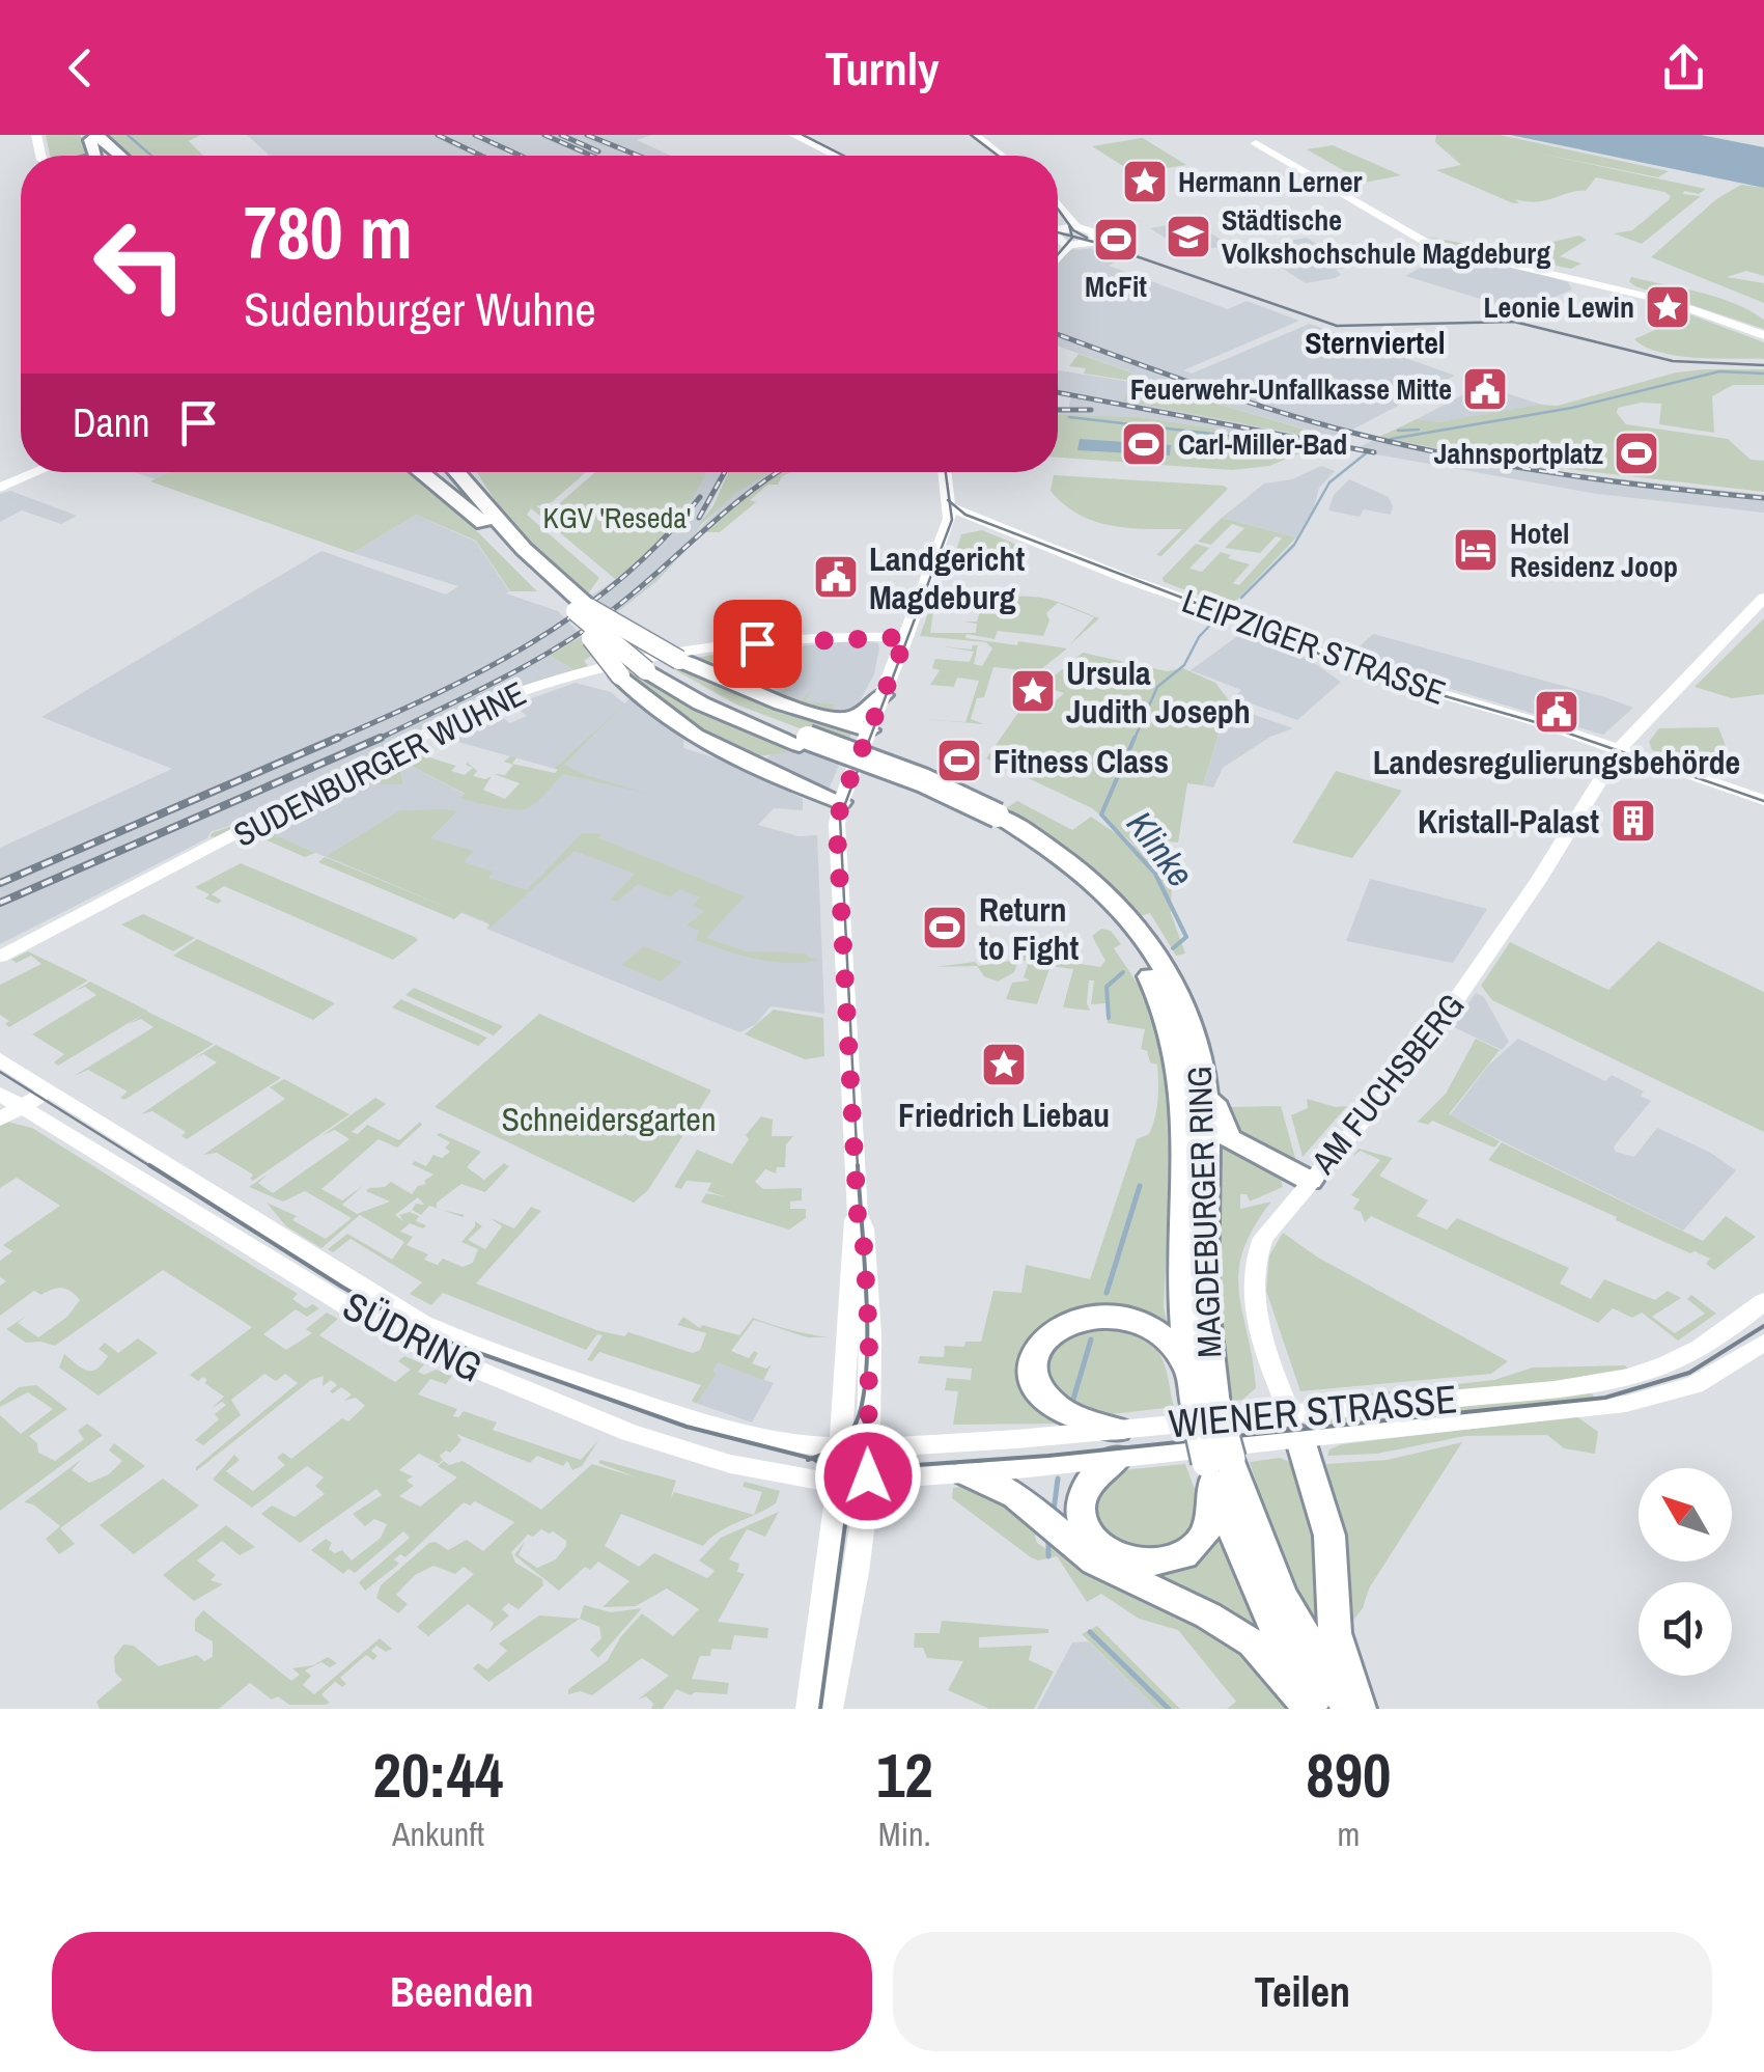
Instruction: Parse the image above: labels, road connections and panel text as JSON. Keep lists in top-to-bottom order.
{
  "streets": {
    "highway": ["MAGDEBURGER RING"],
    "main road": [
      "LEIPZIGER STRASSE",
      "SUDENBURGER WUHNE",
      "AM FUCHSBERG",
      "SÜDRING",
      "WIENER STRASSE"
    ]
  },
  "crossings": [
    ["LEIPZIGER STRASSE", "AM FUCHSBERG"],
    ["AM FUCHSBERG", "WIENER STRASSE"],
    ["SÜDRING", "WIENER STRASSE"]
  ],
  "districts": ["Sternviertel"],
  "water": ["Klinke"],
  "parks": ["KGV 'Reseda'", "Schneidersgarten"],
  "places": {
    "place": [
      "Hermann Lerner",
      "Leonie Lewin",
      "Ursula Judith Joseph",
      "Friedrich Liebau"
    ],
    "school or university": ["Städtische Volkshochschule Magdeburg"],
    "sports": [
      "McFit",
      "Carl-Miller-Bad",
      "Jahnsportplatz",
      "Fitness Class",
      "Return to Fight"
    ],
    "public building": ["Feuerwehr-Unfallkasse Mitte", "Landgericht Magdeburg", "Landesregulierungsbehörde"],
    "hotel": ["Hotel Residenz Joop"],
    "building": ["Kristall-Palast"]
  },
  "north": "top left",
  "page": {
    "header": "Turnly",
    "turn": ["780 m", "Sudenburger Wuhne"],
    "then": "Dann",
    "eta": [
      "20:44",
      "Ankunft",
      "12",
      "Min.",
      "890",
      "m"
    ],
    "buttons": ["Beenden", "Teilen"]
  }
}
